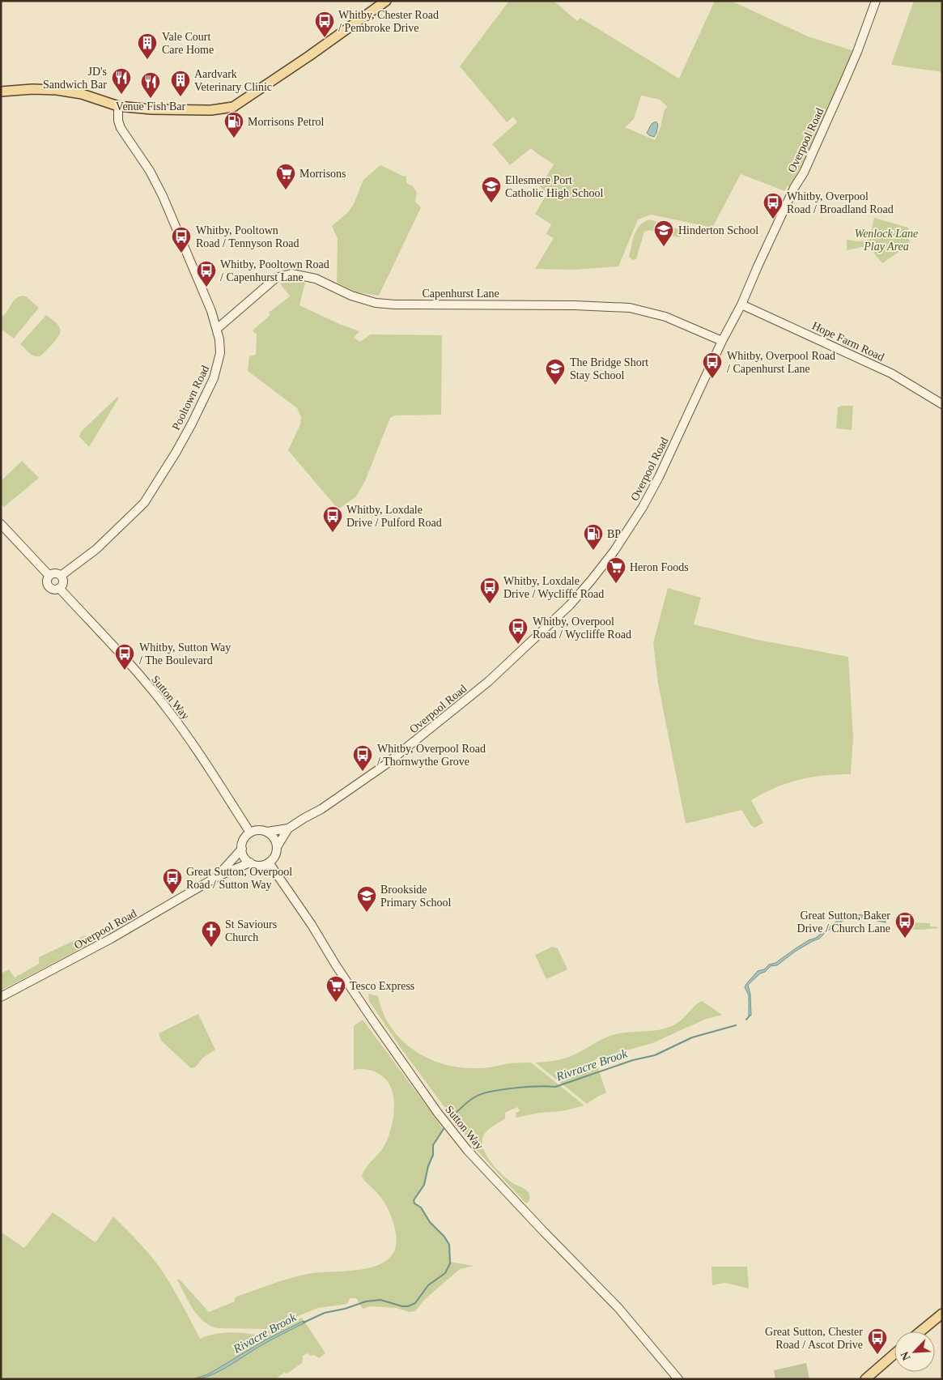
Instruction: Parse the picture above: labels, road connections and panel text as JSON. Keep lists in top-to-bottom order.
{
  "streets": {
    "street": [
      "Overpool Road",
      "Capenhurst Lane",
      "Hope Farm Road",
      "Pooltown Road",
      "Sutton Way"
    ]
  },
  "crossings": [
    ["Overpool Road", "Capenhurst Lane"],
    ["Overpool Road", "Hope Farm Road"],
    ["Overpool Road", "Sutton Way"],
    ["Capenhurst Lane", "Pooltown Road"],
    ["Pooltown Road", "Sutton Way"]
  ],
  "water": ["Rivracre Brook", "Rivacre Brook"],
  "parks": ["Wenlock Lane Play Area"],
  "places": {
    "bus stop": [
      "Whitby, Chester Road / Pembroke Drive",
      "Whitby, Overpool Road / Broadland Road",
      "Whitby, Pooltown Road / Tennyson Road",
      "Whitby, Pooltown Road / Capenhurst Lane",
      "Whitby, Overpool Road / Capenhurst Lane",
      "Whitby, Loxdale Drive / Pulford Road",
      "Whitby, Loxdale Drive / Wycliffe Road",
      "Whitby, Overpool Road / Wycliffe Road",
      "Whitby, Sutton Way / The Boulevard",
      "Whitby, Overpool Road / Thornwythe Grove",
      "Great Sutton, Overpool Road / Sutton Way",
      "Great Sutton, Baker Drive / Church Lane",
      "Great Sutton, Chester Road / Ascot Drive"
    ],
    "building": ["Vale Court Care Home", "Aardvark Veterinary Clinic"],
    "restaurant": ["JD's Sandwich Bar", "Venue Fish Bar"],
    "fuel station": ["Morrisons Petrol", "BP"],
    "supermarket": ["Morrisons", "Heron Foods", "Tesco Express"],
    "school or university": [
      "Ellesmere Port Catholic High School",
      "Hinderton School",
      "The Bridge Short Stay School",
      "Brookside Primary School"
    ],
    "church": ["St Saviours Church"]
  },
  "north": "bottom left"
}
